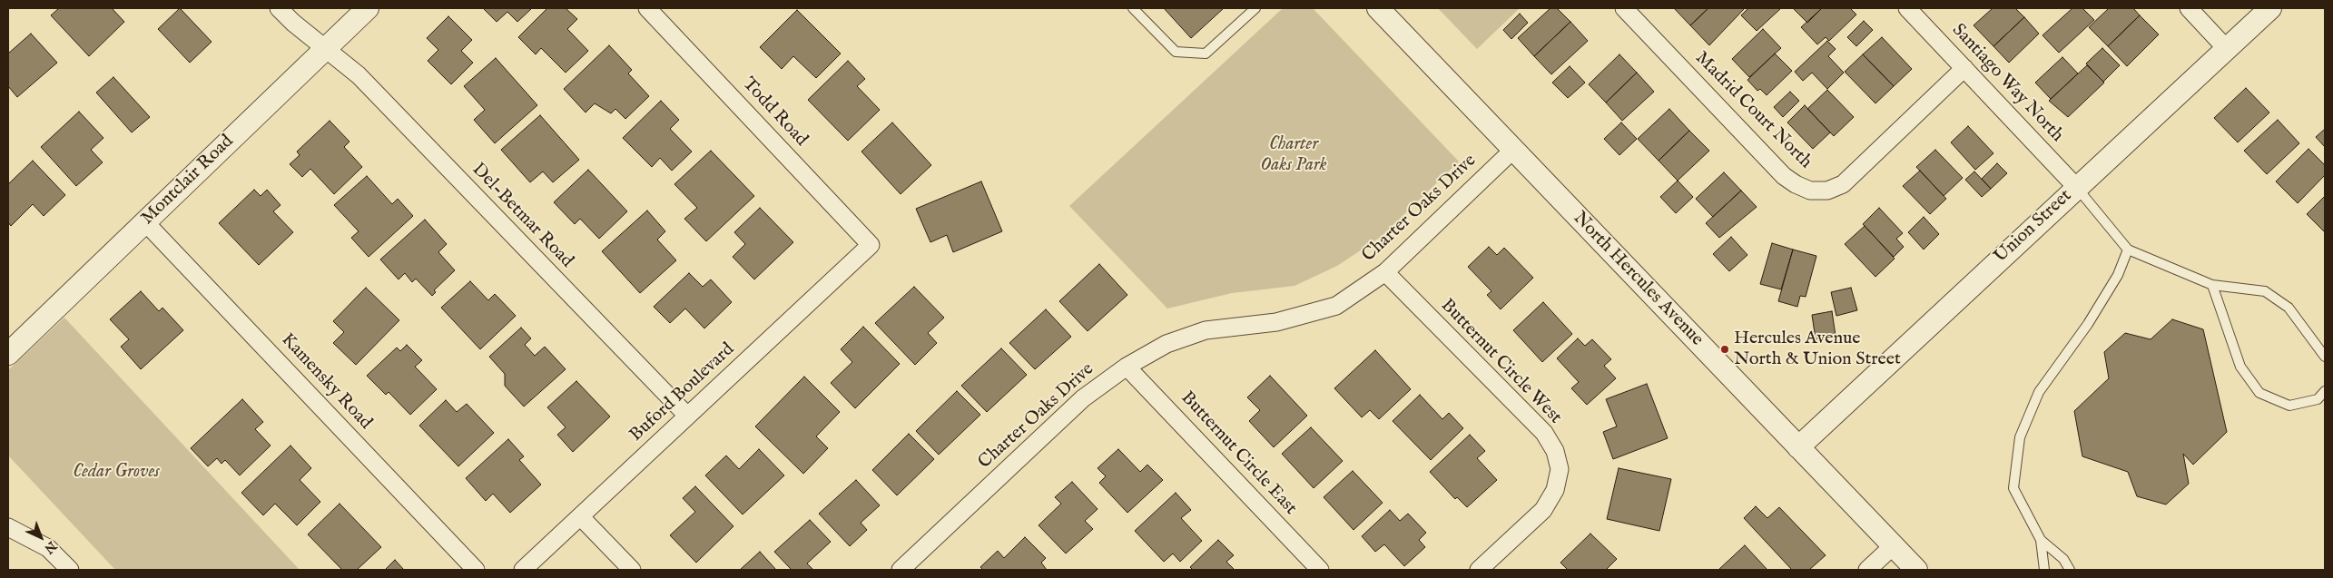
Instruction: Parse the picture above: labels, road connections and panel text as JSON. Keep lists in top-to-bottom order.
{
  "streets": {
    "street": [
      "Santiago Way North",
      "Madrid Court North",
      "Todd Road",
      "Montclair Road",
      "Charter Oaks Drive",
      "Del-Betmar Road",
      "Union Street",
      "North Hercules Avenue",
      "Butternut Circle West",
      "Kamensky Road",
      "Buford Boulevard",
      "Butternut Circle East"
    ]
  },
  "crossings": [
    ["Santiago Way North", "Madrid Court North"],
    ["Santiago Way North", "Union Street"],
    ["Todd Road", "Buford Boulevard"],
    ["Montclair Road", "Del-Betmar Road"],
    ["Montclair Road", "Kamensky Road"],
    ["Charter Oaks Drive", "North Hercules Avenue"],
    ["Charter Oaks Drive", "Butternut Circle West"],
    ["Charter Oaks Drive", "Butternut Circle East"],
    ["Del-Betmar Road", "Buford Boulevard"],
    ["Union Street", "North Hercules Avenue"]
  ],
  "parks": ["Charter Oaks Park", "Cedar Groves"],
  "places": ["Hercules Avenue North & Union Street"],
  "north": "bottom right"
}
